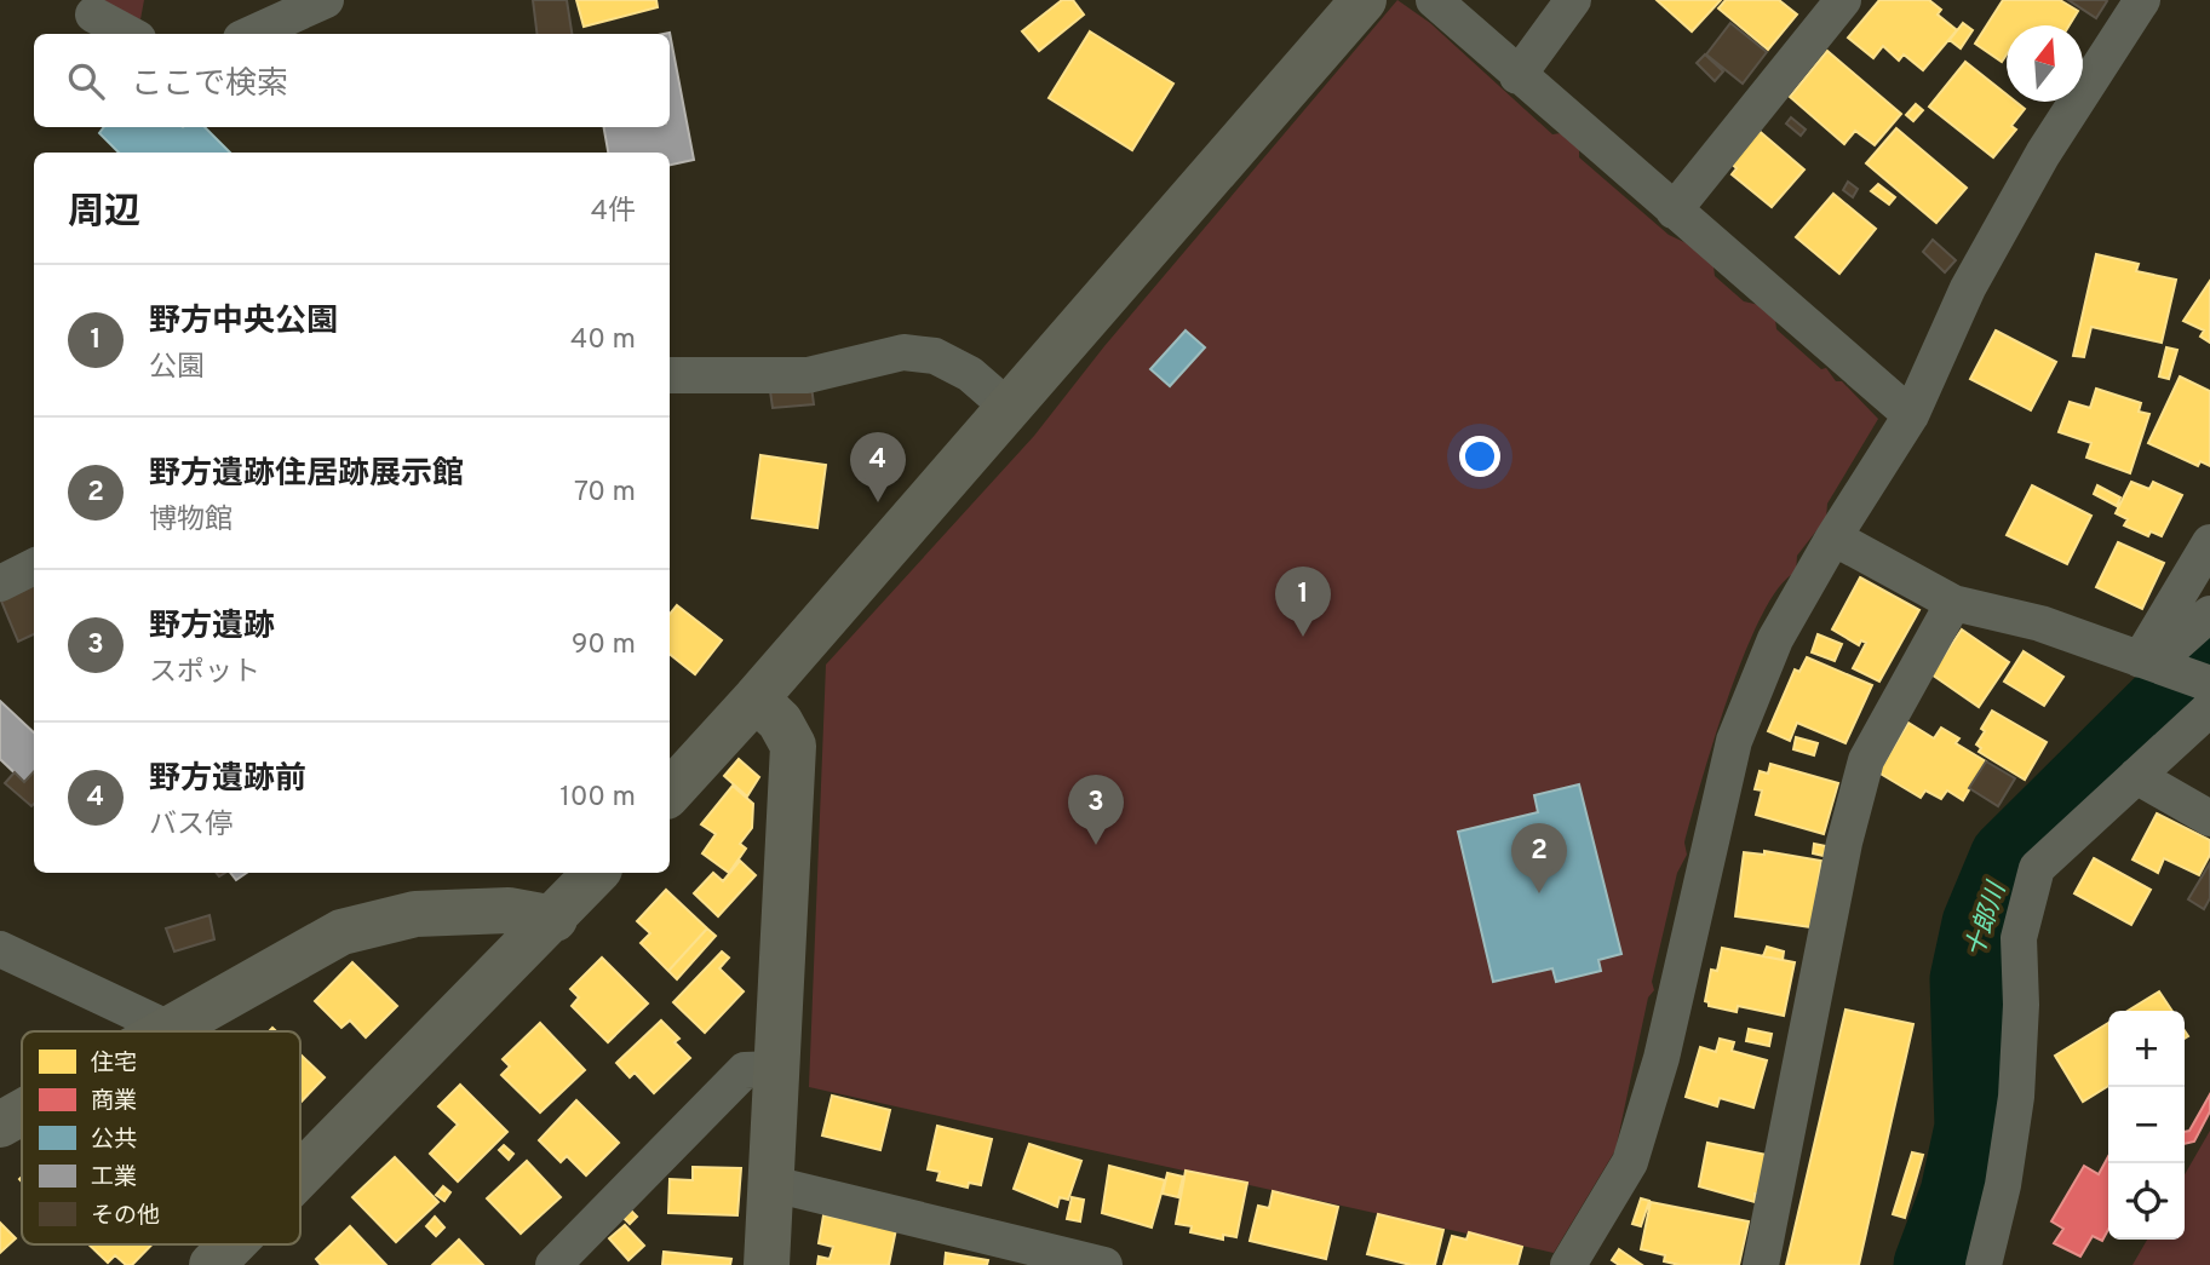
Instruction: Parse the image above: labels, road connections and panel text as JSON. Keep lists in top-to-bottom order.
{
  "water": ["十郎川"],
  "legend": [
    "住宅",
    "商業",
    "公共",
    "工業",
    "その他"
  ],
  "north": "top",
  "page": {
    "search": "ここで検索",
    "heading": ["周辺", "4件"],
    "list": [
      {
        "mark": "1",
        "name": "野方中央公園",
        "note": "公園",
        "value": "40 m"
      },
      {
        "mark": "2",
        "name": "野方遺跡住居跡展示館",
        "note": "博物館",
        "value": "70 m"
      },
      {
        "mark": "3",
        "name": "野方遺跡",
        "note": "スポット",
        "value": "90 m"
      },
      {
        "mark": "4",
        "name": "野方遺跡前",
        "note": "バス停",
        "value": "100 m"
      }
    ],
    "pins": [
      "4",
      "1",
      "3",
      "2"
    ],
    "map_buttons": ["+", "−"]
  }
}
